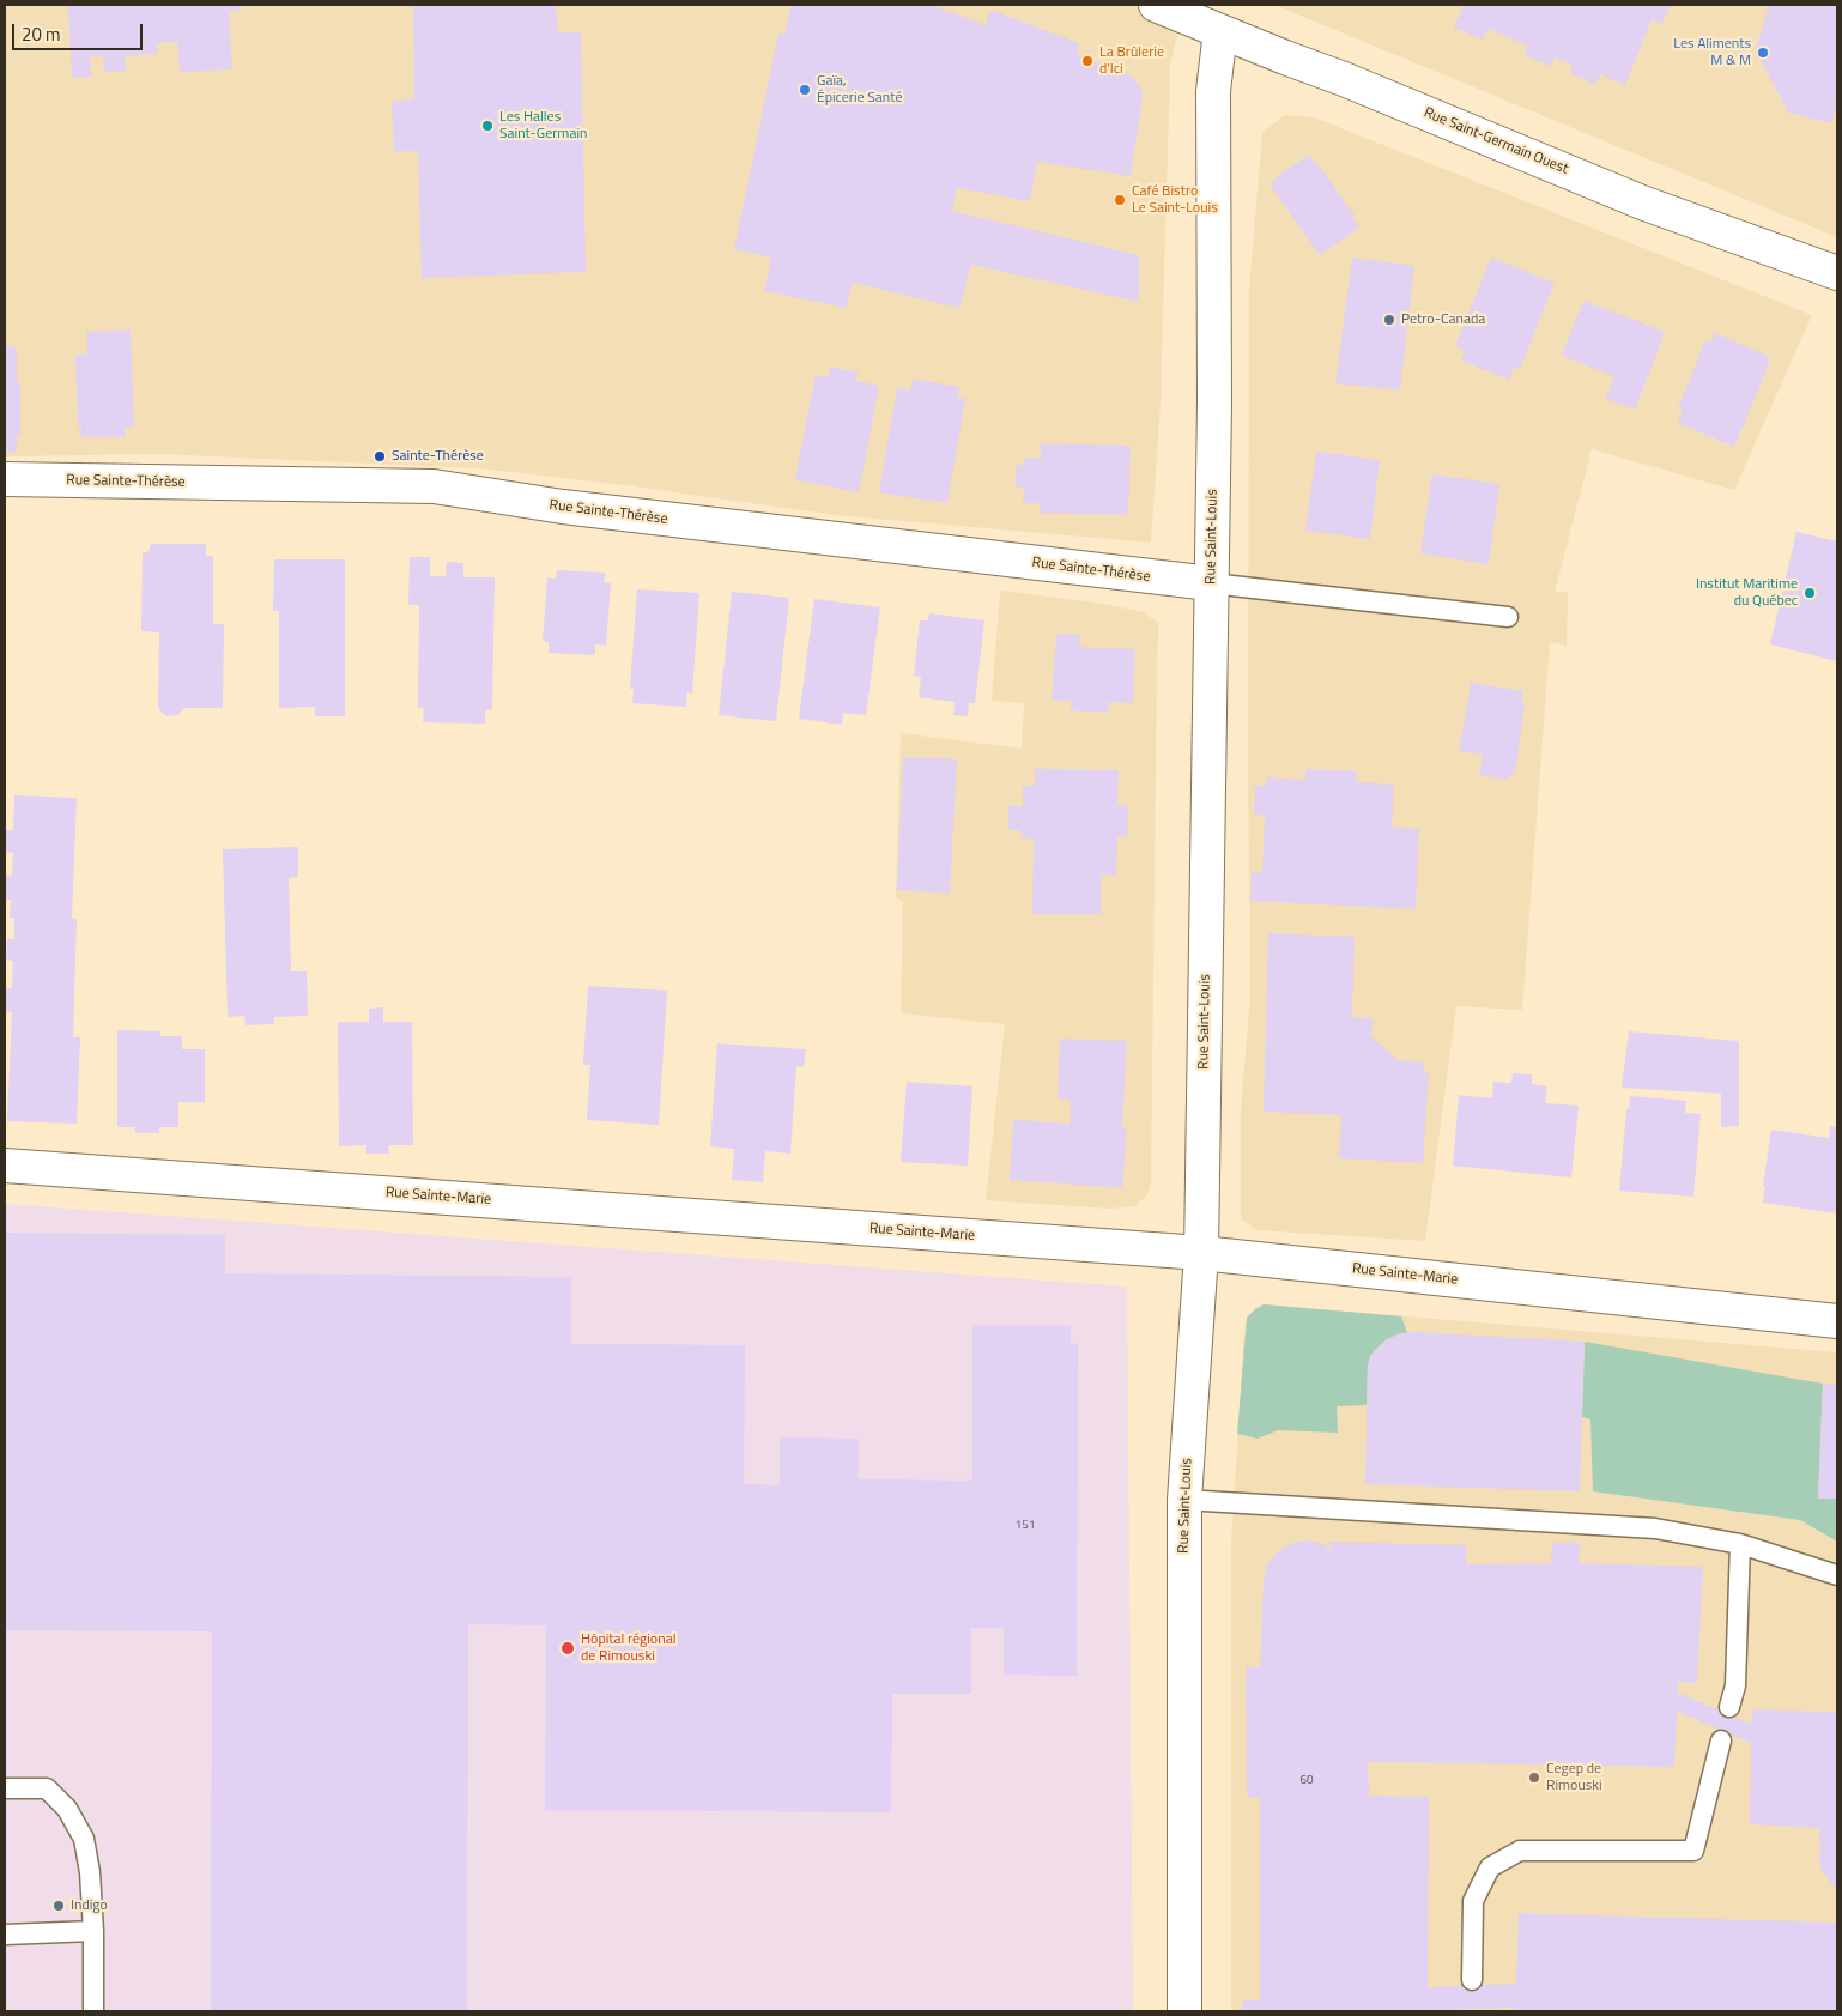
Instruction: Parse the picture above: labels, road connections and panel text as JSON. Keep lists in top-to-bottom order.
{
  "streets": {
    "street": [
      "Rue Saint-Germain Ouest",
      "Rue Sainte-Thérèse",
      "Rue Saint-Louis",
      "Rue Sainte-Marie"
    ]
  },
  "crossings": [
    ["Rue Saint-Germain Ouest", "Rue Saint-Louis"],
    ["Rue Sainte-Thérèse", "Rue Saint-Louis"],
    ["Rue Saint-Louis", "Rue Sainte-Marie"]
  ],
  "places": [
    "Les Aliments M & M",
    "La Brûlerie d'Ici",
    "Gaïa, Épicerie Santé",
    "Les Halles Saint-Germain",
    "Café Bistro Le Saint-Louis",
    "Petro-Canada",
    "Sainte-Thérèse",
    "Institut Maritime du Québec",
    "Hôpital régional de Rimouski",
    "Cegep de Rimouski",
    "Indigo"
  ],
  "house_numbers": ["151", "60"],
  "scale_bar": "20 m"
}
